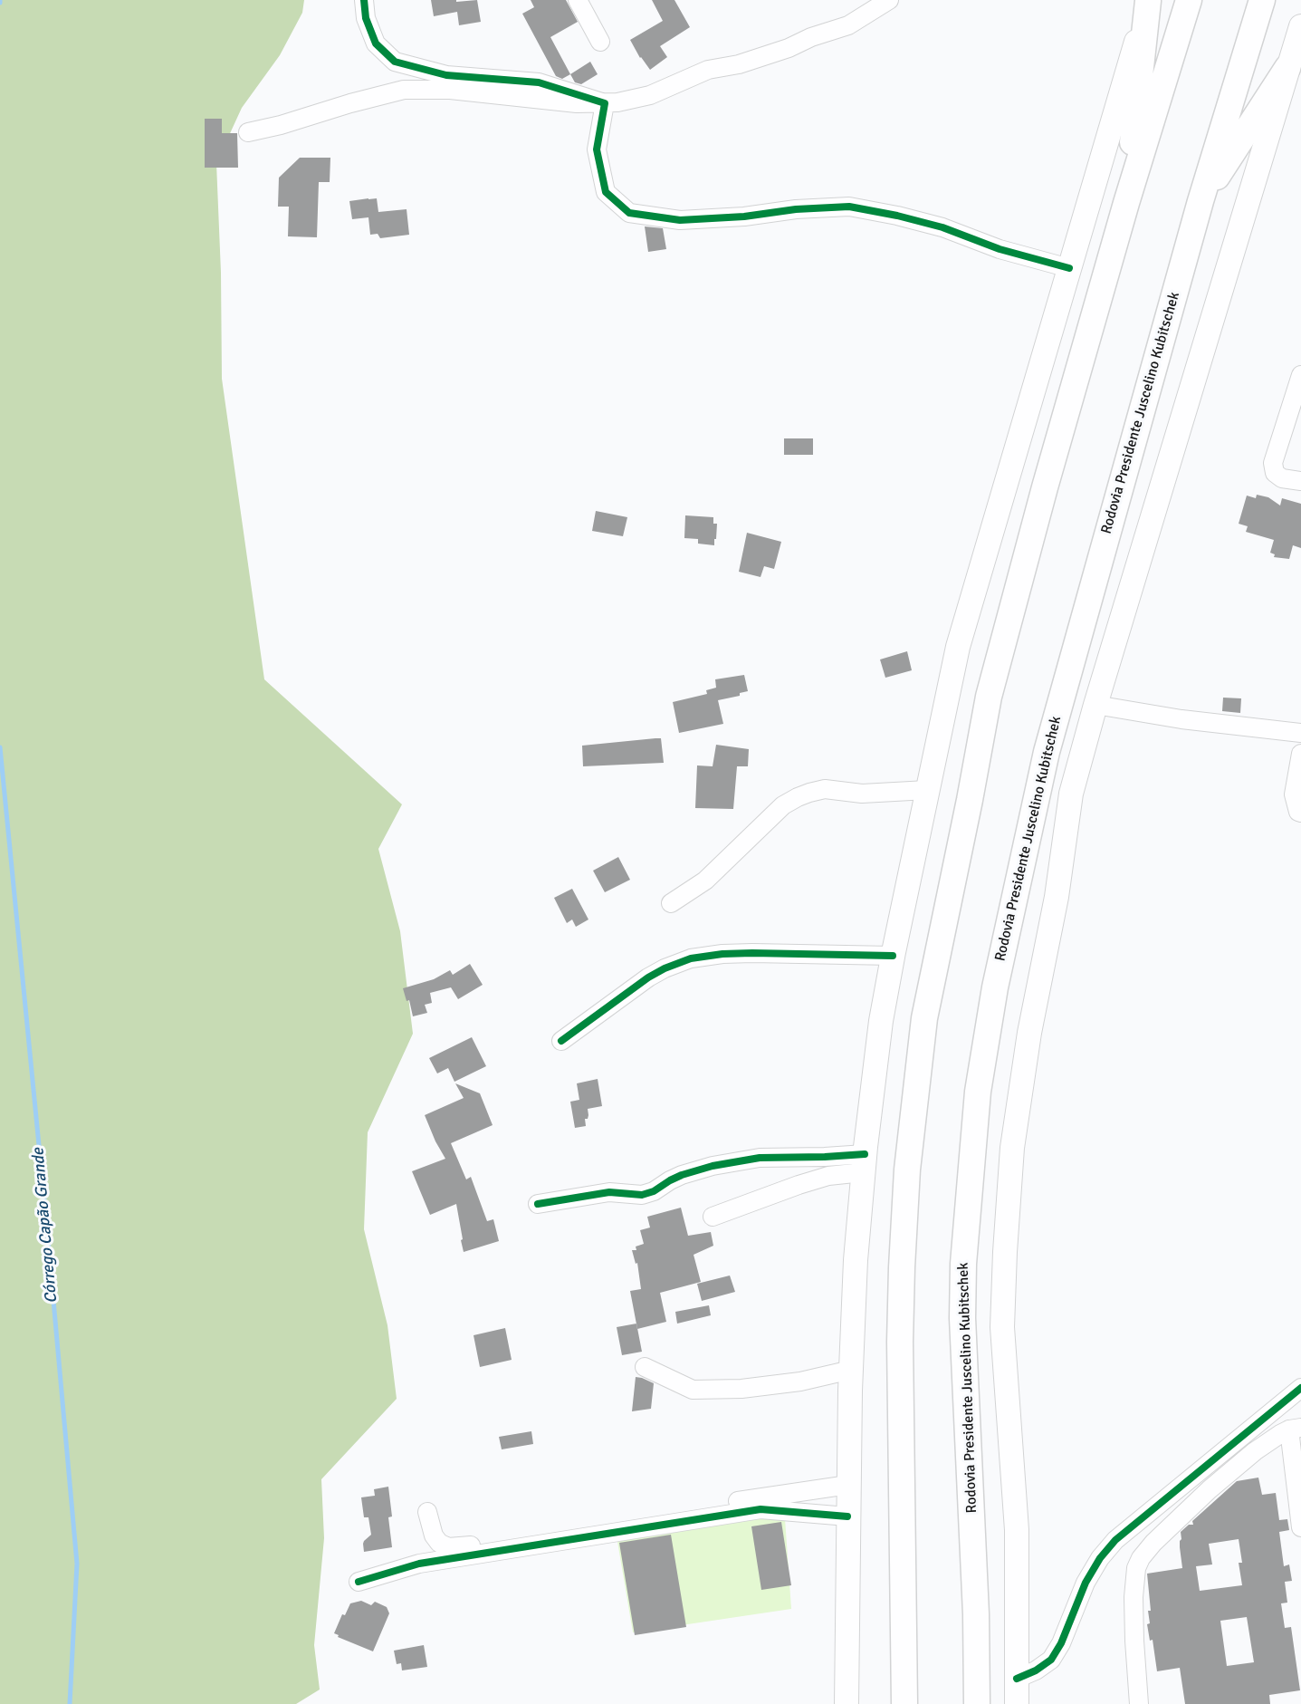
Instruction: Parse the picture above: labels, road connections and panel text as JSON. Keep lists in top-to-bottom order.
{
  "streets": {
    "highway": ["Rodovia Presidente Juscelino Kubitschek"]
  },
  "water": ["Córrego Capão Grande"]
}
